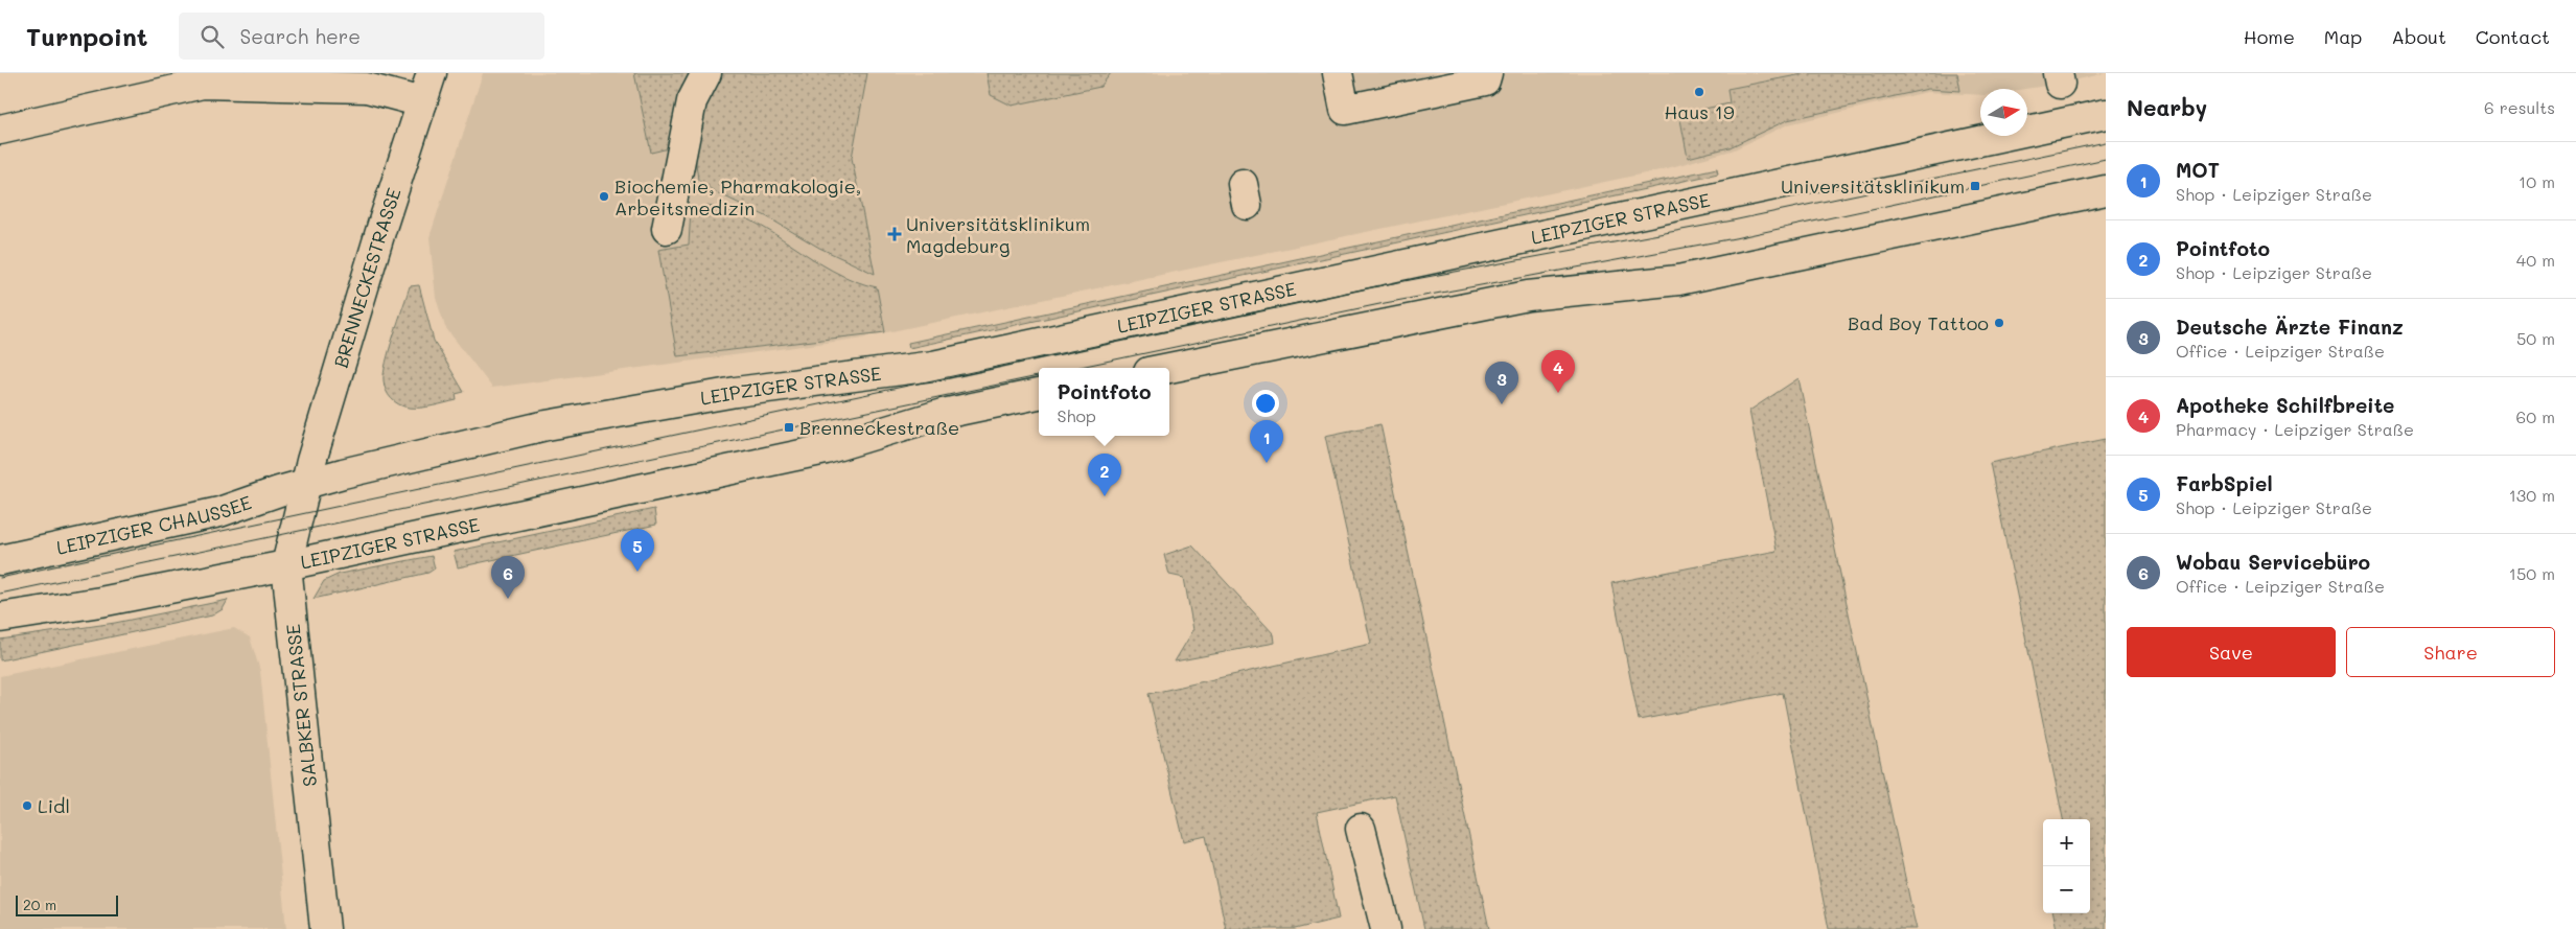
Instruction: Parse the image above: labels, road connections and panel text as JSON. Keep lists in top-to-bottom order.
{
  "streets": {
    "main road": [
      "LEIPZIGER STRASSE",
      "BRENNECKESTRASSE",
      "LEIPZIGER CHAUSSEE",
      "SALBKER STRASSE"
    ]
  },
  "crossings": [
    ["LEIPZIGER STRASSE", "BRENNECKESTRASSE"],
    ["LEIPZIGER STRASSE", "LEIPZIGER CHAUSSEE"],
    ["LEIPZIGER STRASSE", "SALBKER STRASSE"],
    ["BRENNECKESTRASSE", "LEIPZIGER CHAUSSEE"],
    ["BRENNECKESTRASSE", "SALBKER STRASSE"],
    ["LEIPZIGER CHAUSSEE", "SALBKER STRASSE"]
  ],
  "places": {
    "other": [
      "Haus 19",
      "Biochemie, Pharmakologie, Arbeitsmedizin",
      "Bad Boy Tattoo",
      "Lidl"
    ],
    "transit": ["Universitätsklinikum", "Brenneckestraße"],
    "health": ["Universitätsklinikum Magdeburg"]
  },
  "scale_bar": "20 m",
  "north": "right",
  "page": {
    "header": "Turnpoint",
    "search": "Search here",
    "nav": [
      "Home",
      "Map",
      "About",
      "Contact"
    ],
    "heading": ["Nearby", "6 results"],
    "list": [
      {
        "mark": "1",
        "name": "MOT",
        "note": "Shop · Leipziger Straße",
        "value": "10 m"
      },
      {
        "mark": "2",
        "name": "Pointfoto",
        "note": "Shop · Leipziger Straße",
        "value": "40 m"
      },
      {
        "mark": "3",
        "name": "Deutsche Ärzte Finanz",
        "note": "Office · Leipziger Straße",
        "value": "50 m"
      },
      {
        "mark": "4",
        "name": "Apotheke Schilfbreite",
        "note": "Pharmacy · Leipziger Straße",
        "value": "60 m"
      },
      {
        "mark": "5",
        "name": "FarbSpiel",
        "note": "Shop · Leipziger Straße",
        "value": "130 m"
      },
      {
        "mark": "6",
        "name": "Wobau Servicebüro",
        "note": "Office · Leipziger Straße",
        "value": "150 m"
      }
    ],
    "pins": [
      "4",
      "3",
      "1",
      "2",
      "5",
      "6"
    ],
    "popup": ["Pointfoto", "Shop"],
    "buttons": ["Save", "Share"],
    "map_buttons": ["+", "−"],
    "scale": "20 m"
  }
}
